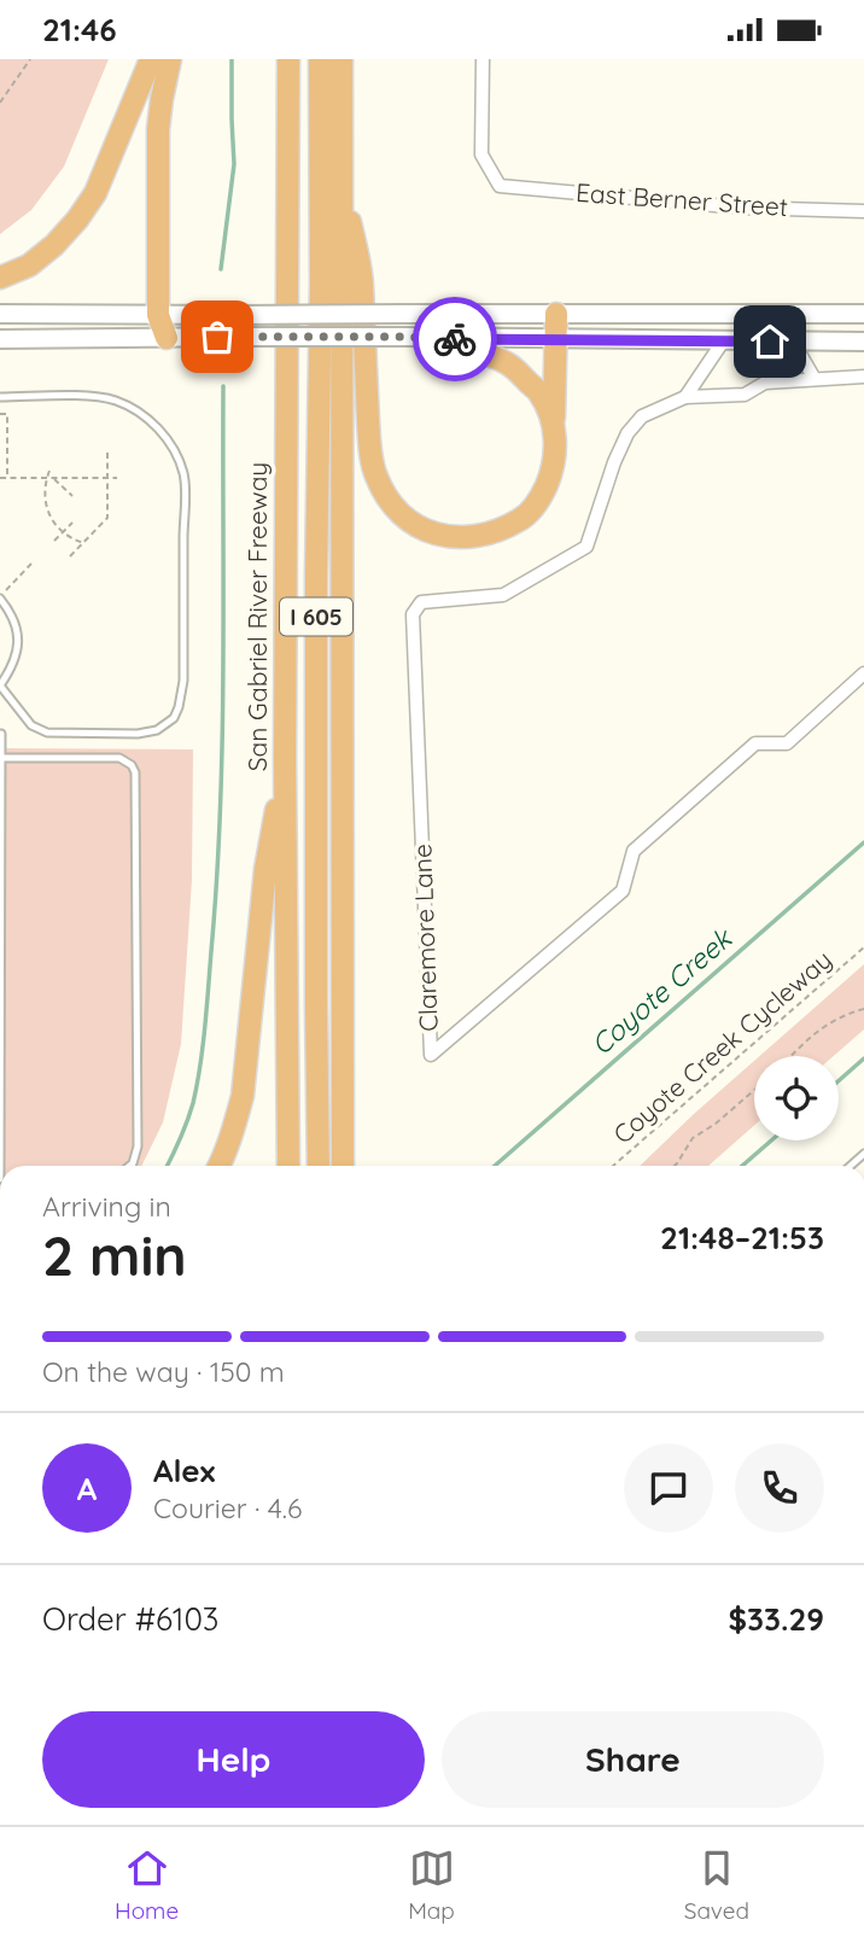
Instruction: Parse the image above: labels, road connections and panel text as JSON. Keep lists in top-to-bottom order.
{
  "streets": {
    "highway": ["San Gabriel River Freeway", "I 605"],
    "street": ["East Berner Street", "Claremore Lane"],
    "path": ["Coyote Creek Cycleway"]
  },
  "water": ["Coyote Creek"],
  "page": {
    "status": "21:46",
    "heading": ["2 min", "Arriving in", "21:48–21:53"],
    "panel": [
      "Alex",
      "Courier · 4.6",
      "Order #6103",
      "$33.29"
    ],
    "bar": "On the way · 150 m",
    "round": "A",
    "buttons": ["Help", "Share"],
    "tabs": ["Home", "Map", "Saved"]
  }
}
